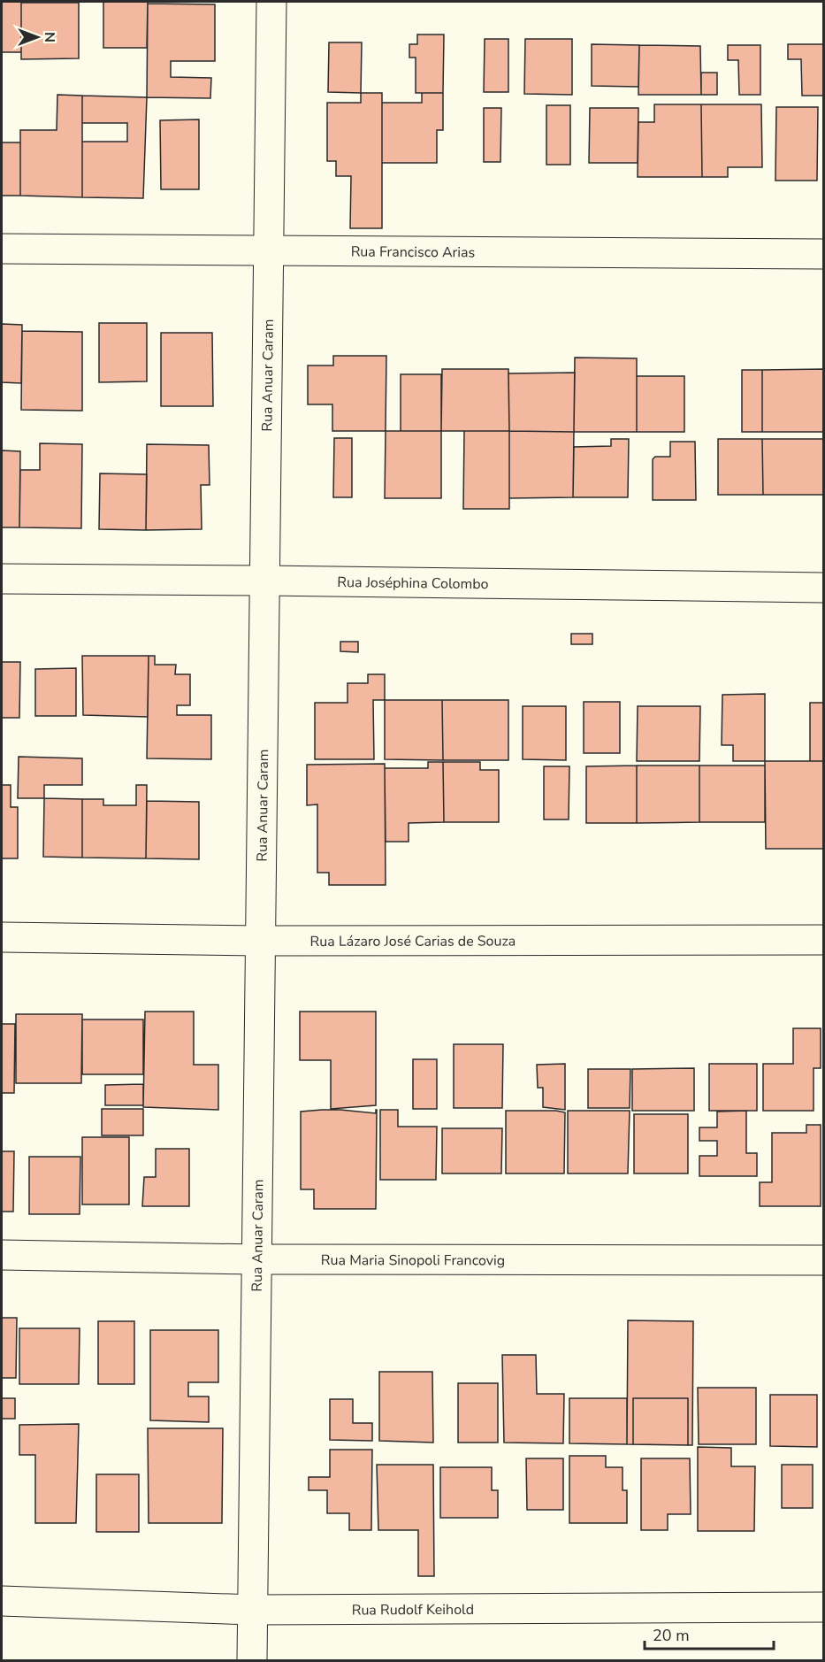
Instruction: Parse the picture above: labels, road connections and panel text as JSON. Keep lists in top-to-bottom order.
{
  "streets": {
    "street": [
      "Rua Francisco Arias",
      "Rua Anuar Caram",
      "Rua Joséphina Colombo",
      "Rua Lázaro José Carias de Souza",
      "Rua Maria Sinopoli Francovig",
      "Rua Rudolf Keihold"
    ]
  },
  "crossings": [
    ["Rua Francisco Arias", "Rua Anuar Caram"],
    ["Rua Anuar Caram", "Rua Joséphina Colombo"],
    ["Rua Anuar Caram", "Rua Lázaro José Carias de Souza"],
    ["Rua Anuar Caram", "Rua Maria Sinopoli Francovig"],
    ["Rua Anuar Caram", "Rua Rudolf Keihold"]
  ],
  "scale_bar": "20 m",
  "north": "right"
}
